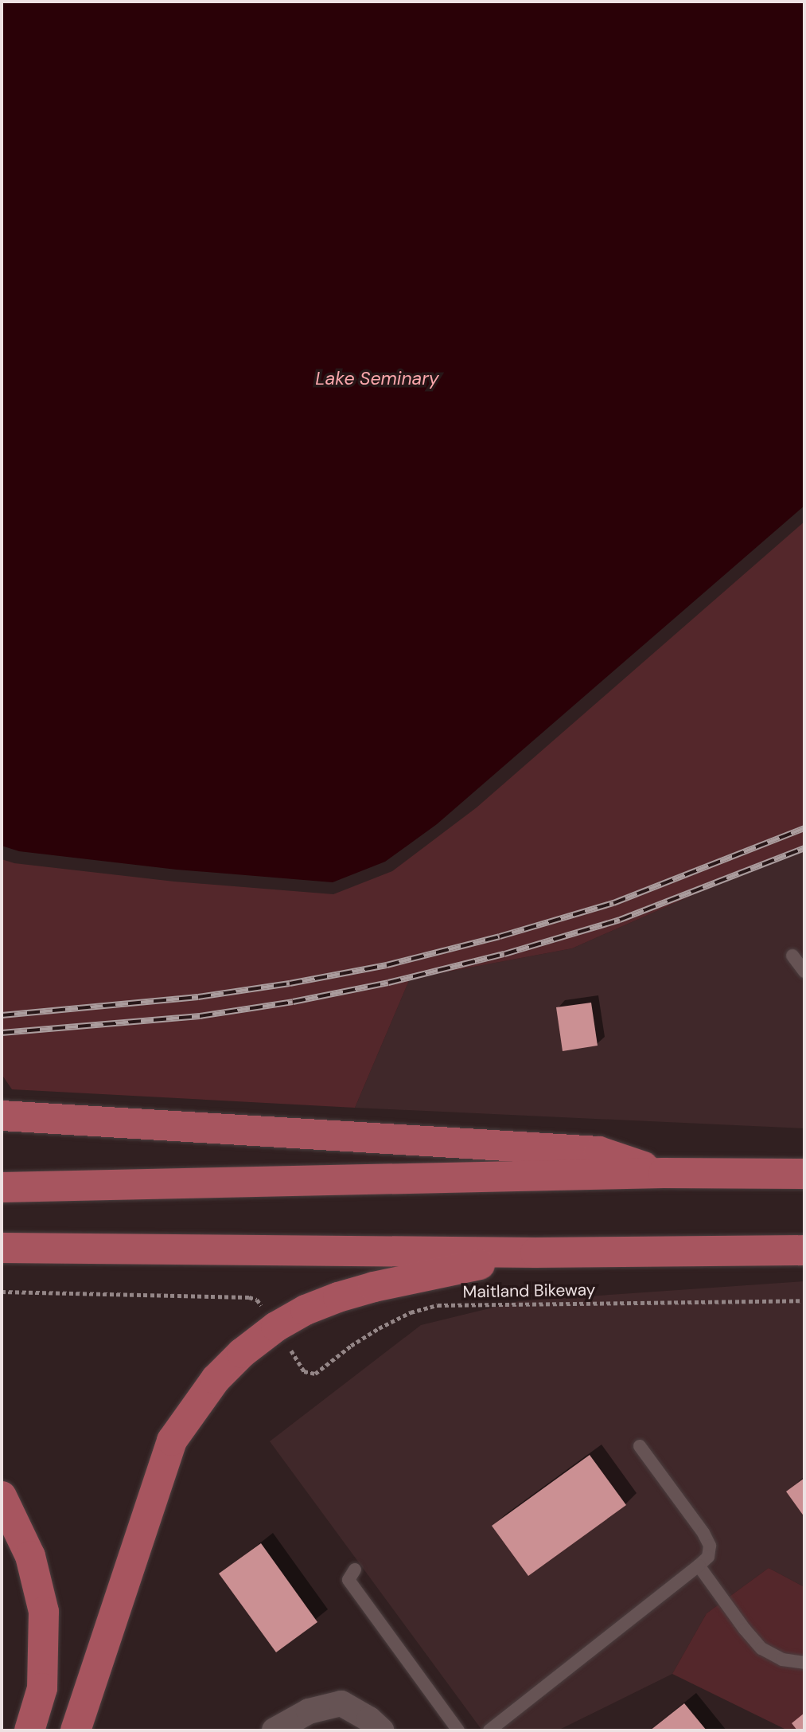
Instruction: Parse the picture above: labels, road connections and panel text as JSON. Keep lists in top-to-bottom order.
{
  "streets": {
    "path": ["Maitland Bikeway"]
  },
  "water": ["Lake Seminary"]
}
